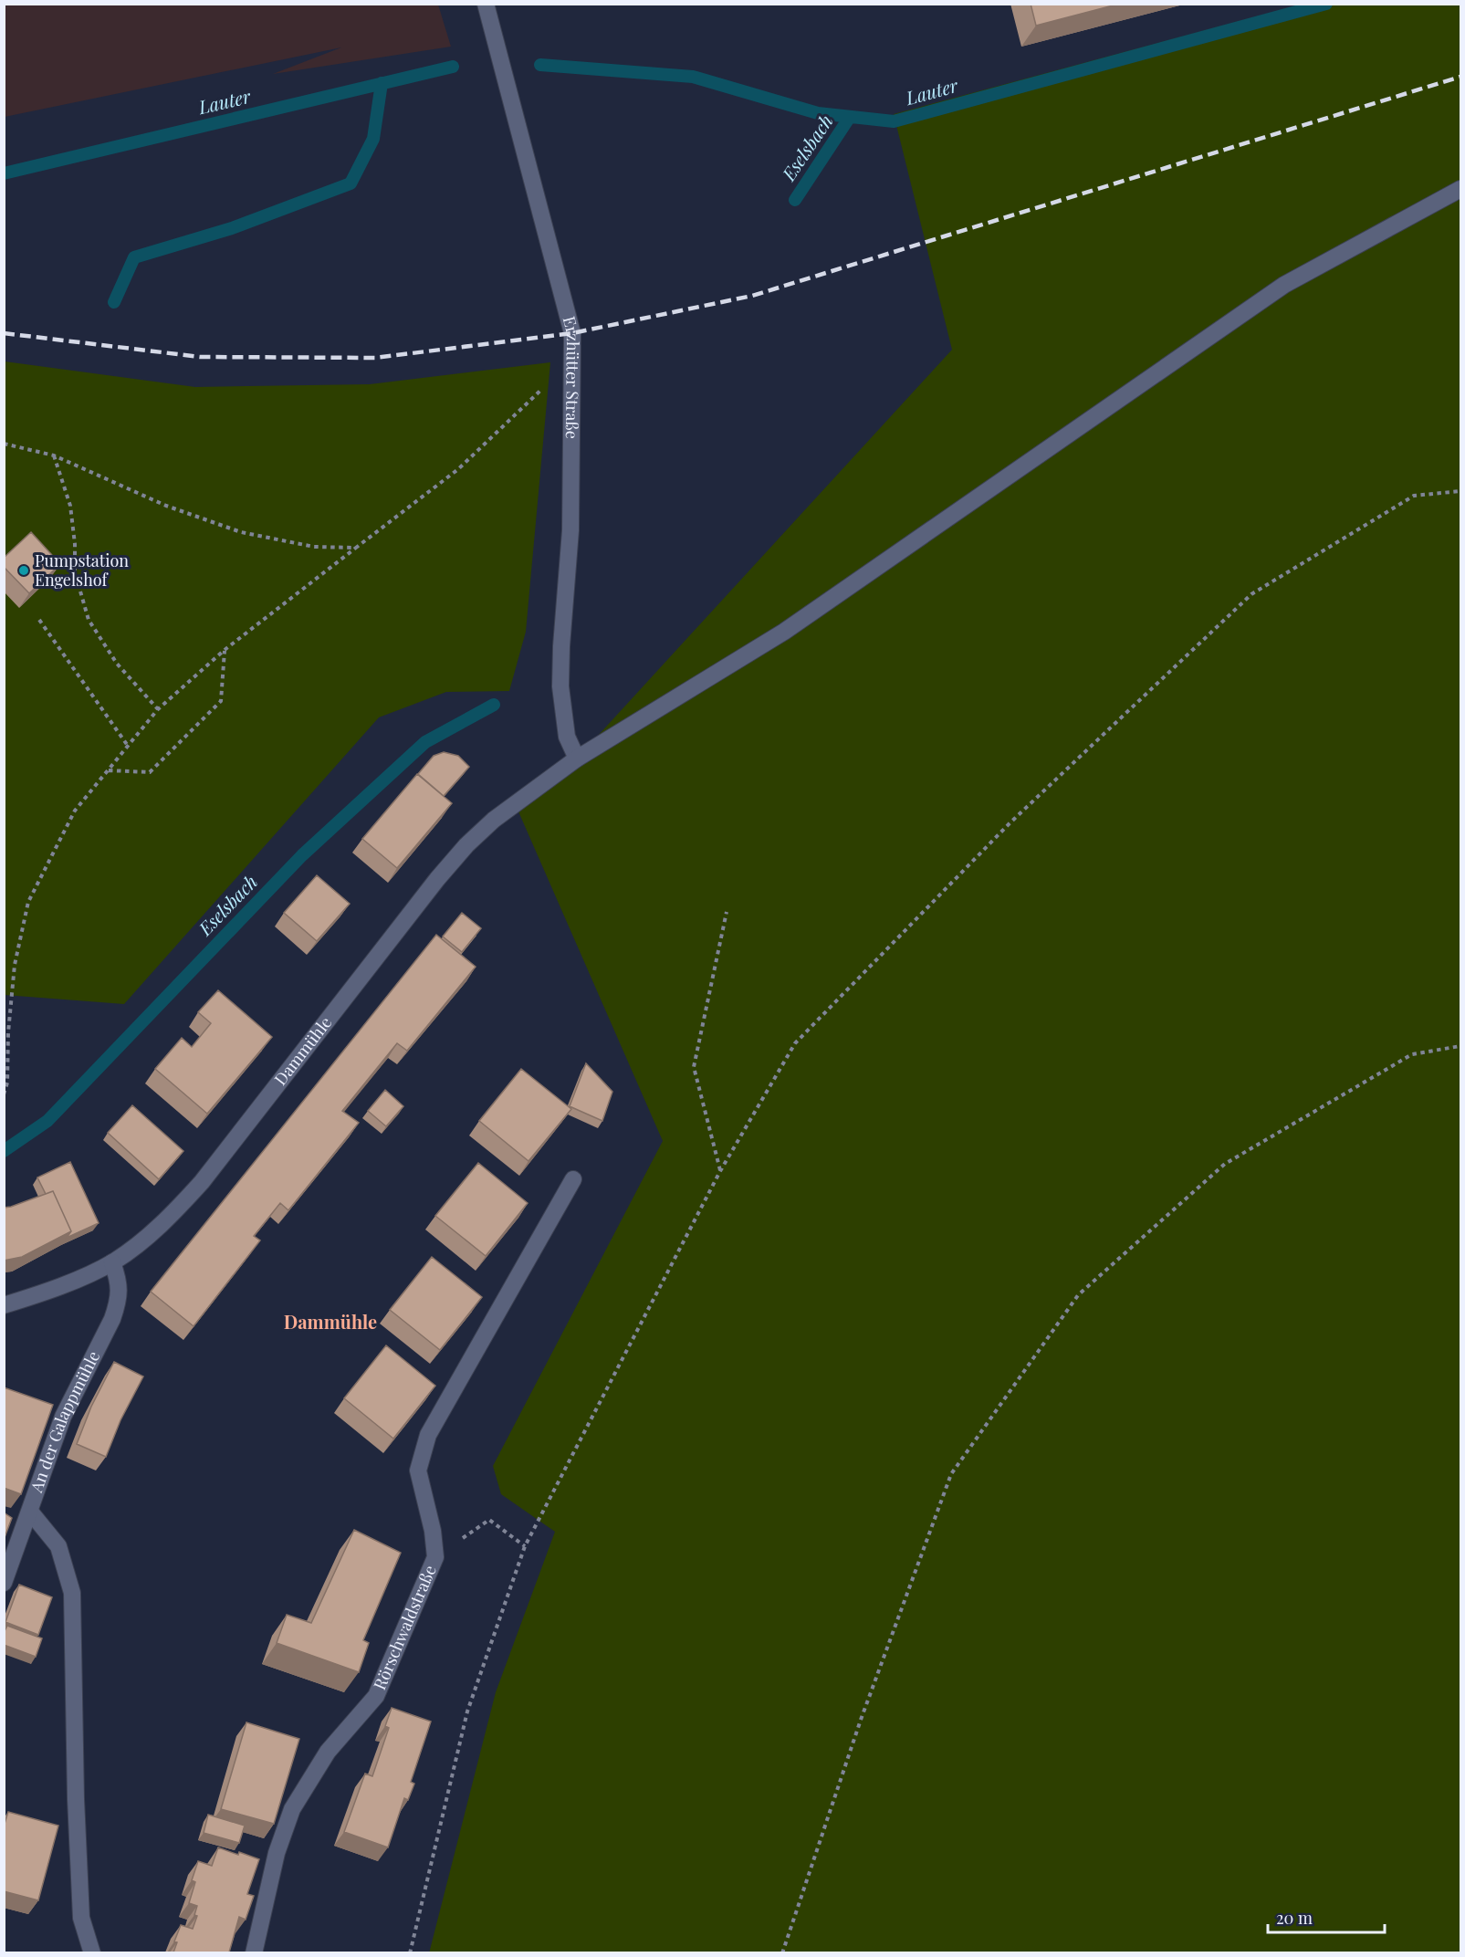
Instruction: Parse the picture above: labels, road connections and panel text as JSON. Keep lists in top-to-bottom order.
{
  "streets": {
    "street": [
      "Erzhütter Straße",
      "Dammühle",
      "An der Galappmühle",
      "Rörschwaldstraße"
    ]
  },
  "crossings": [
    ["Erzhütter Straße", "Dammühle"],
    ["Dammühle", "An der Galappmühle"]
  ],
  "districts": ["Dammühle"],
  "water": ["Lauter", "Eselsbach"],
  "places": ["Pumpstation Engelshof"],
  "scale_bar": "20 m"
}
